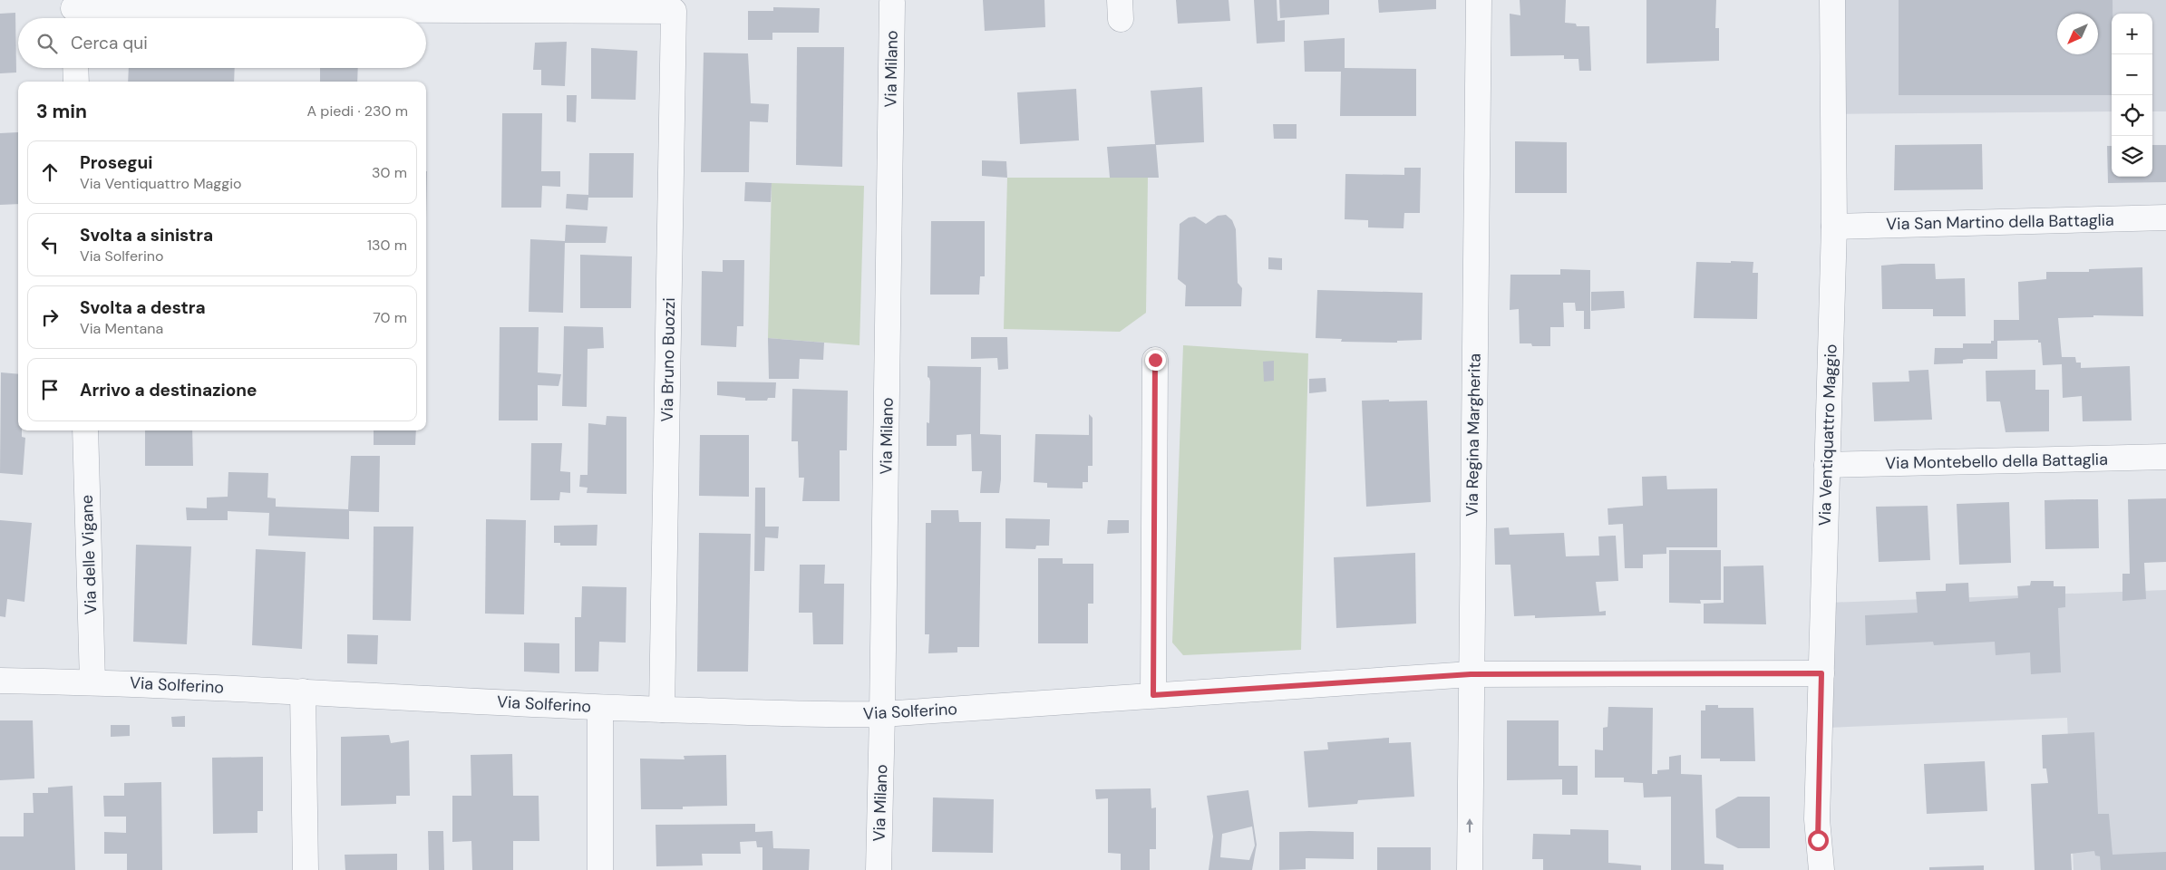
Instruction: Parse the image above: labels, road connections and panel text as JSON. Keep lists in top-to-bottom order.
{
  "streets": {
    "street": [
      "Via Milano",
      "Via San Martino della Battaglia",
      "Via Bruno Buozzi",
      "Via Regina Margherita",
      "Via Ventiquattro Maggio",
      "Via Montebello della Battaglia",
      "Via delle Vigane",
      "Via Solferino"
    ]
  },
  "crossings": [
    ["Via Milano", "Via Solferino"],
    ["Via San Martino della Battaglia", "Via Ventiquattro Maggio"],
    ["Via Bruno Buozzi", "Via Solferino"],
    ["Via Regina Margherita", "Via Solferino"],
    ["Via Ventiquattro Maggio", "Via Montebello della Battaglia"],
    ["Via Ventiquattro Maggio", "Via Solferino"],
    ["Via delle Vigane", "Via Solferino"]
  ],
  "north": "bottom left",
  "page": {
    "map_buttons": ["+", "−"],
    "search": "Cerca qui",
    "heading": ["3 min", "A piedi · 230 m"],
    "list": [
      ["Prosegui", "Via Ventiquattro Maggio", "30 m"],
      ["Svolta a sinistra", "Via Solferino", "130 m"],
      ["Svolta a destra", "Via Mentana", "70 m"],
      "Arrivo a destinazione"
    ]
  }
}
